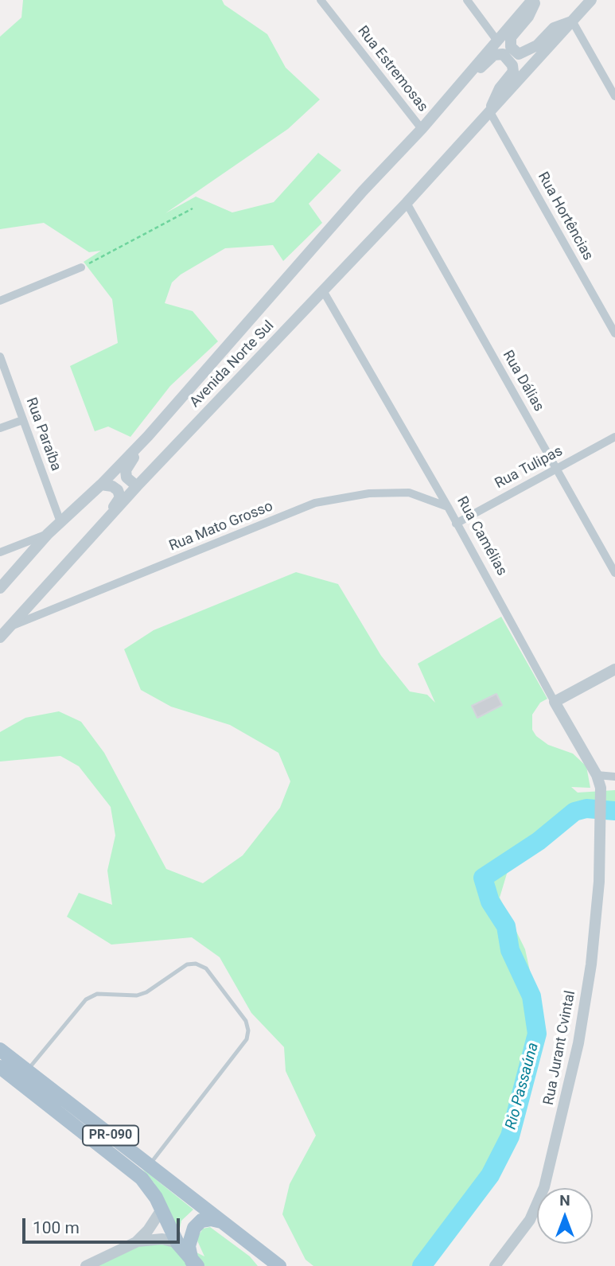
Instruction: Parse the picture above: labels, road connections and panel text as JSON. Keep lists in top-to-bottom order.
{
  "streets": {
    "main road": ["PR-090"],
    "street": [
      "Rua Estremosas",
      "Rua Hortências",
      "Avenida Norte Sul",
      "Rua Dálias",
      "Rua Paraíba",
      "Rua Tulipas",
      "Rua Mato Grosso",
      "Rua Camélias",
      "Rua Jurant Cvintal"
    ]
  },
  "crossings": [
    ["Rua Estremosas", "Avenida Norte Sul"],
    ["Rua Hortências", "Avenida Norte Sul"],
    ["Avenida Norte Sul", "Rua Dálias"],
    ["Avenida Norte Sul", "Rua Paraíba"],
    ["Avenida Norte Sul", "Rua Mato Grosso"],
    ["Avenida Norte Sul", "Rua Camélias"],
    ["Rua Dálias", "Rua Tulipas"],
    ["Rua Tulipas", "Rua Camélias"],
    ["Rua Mato Grosso", "Rua Camélias"],
    ["Rua Camélias", "Rua Jurant Cvintal"]
  ],
  "water": ["Rio Passaúna"],
  "scale_bar": "100 m",
  "north": "top"
}
